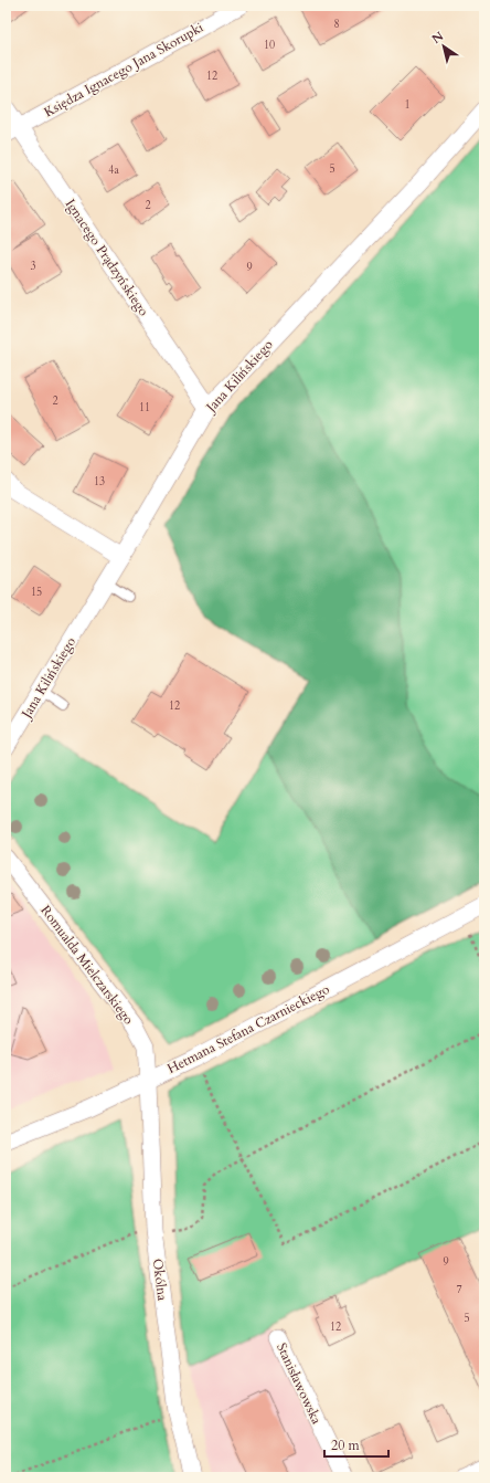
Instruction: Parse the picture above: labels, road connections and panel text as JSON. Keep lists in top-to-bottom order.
{
  "streets": {
    "street": [
      "Księdza Ignacego Jana Skorupki",
      "Ignacego Prądzyńskiego",
      "Jana Kilińskiego",
      "Romualda Mielczarskiego",
      "Hetmana Stefana Czarnieckiego",
      "Okólna",
      "Stanisławowska"
    ]
  },
  "crossings": [
    ["Księdza Ignacego Jana Skorupki", "Ignacego Prądzyńskiego"],
    ["Ignacego Prądzyńskiego", "Jana Kilińskiego"],
    ["Romualda Mielczarskiego", "Hetmana Stefana Czarnieckiego"],
    ["Romualda Mielczarskiego", "Okólna"],
    ["Hetmana Stefana Czarnieckiego", "Okólna"]
  ],
  "house_numbers": [
    "8",
    "10",
    "12",
    "1",
    "5",
    "4a",
    "2",
    "3",
    "9",
    "2",
    "11",
    "13",
    "15",
    "12",
    "9",
    "7",
    "5",
    "12"
  ],
  "scale_bar": "20 m",
  "north": "top left"
}
